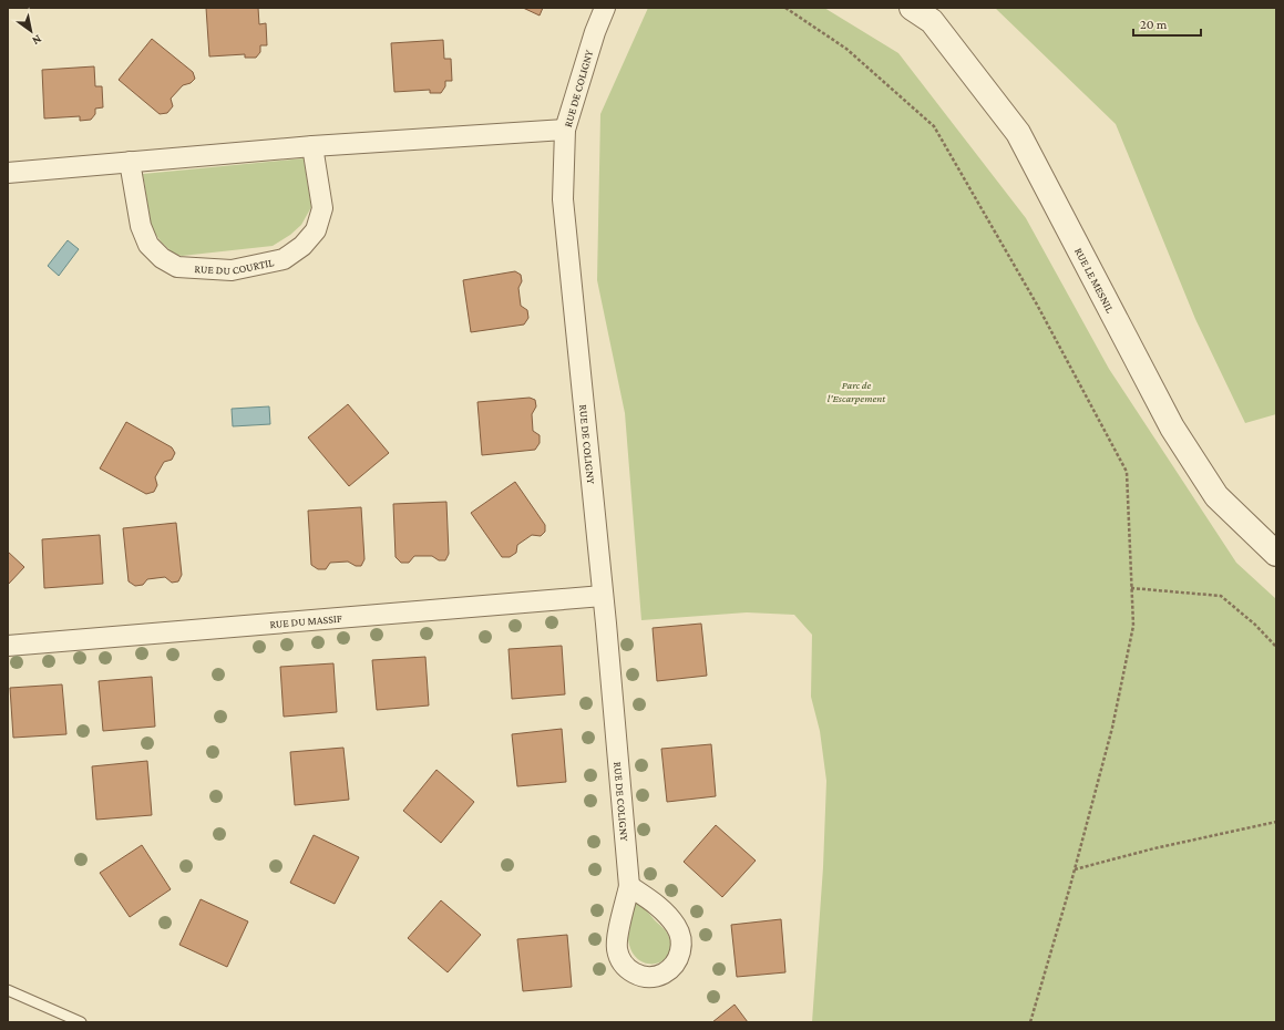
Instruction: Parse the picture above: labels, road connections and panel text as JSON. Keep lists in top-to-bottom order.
{
  "streets": {
    "street": [
      "RUE DE COLIGNY",
      "RUE DU COURTIL",
      "RUE LE MESNIL",
      "RUE DU MASSIF"
    ]
  },
  "crossings": [
    ["RUE DE COLIGNY", "RUE DU MASSIF"]
  ],
  "parks": ["Parc de l'Escarpement"],
  "scale_bar": "20 m",
  "north": "bottom right"
}
